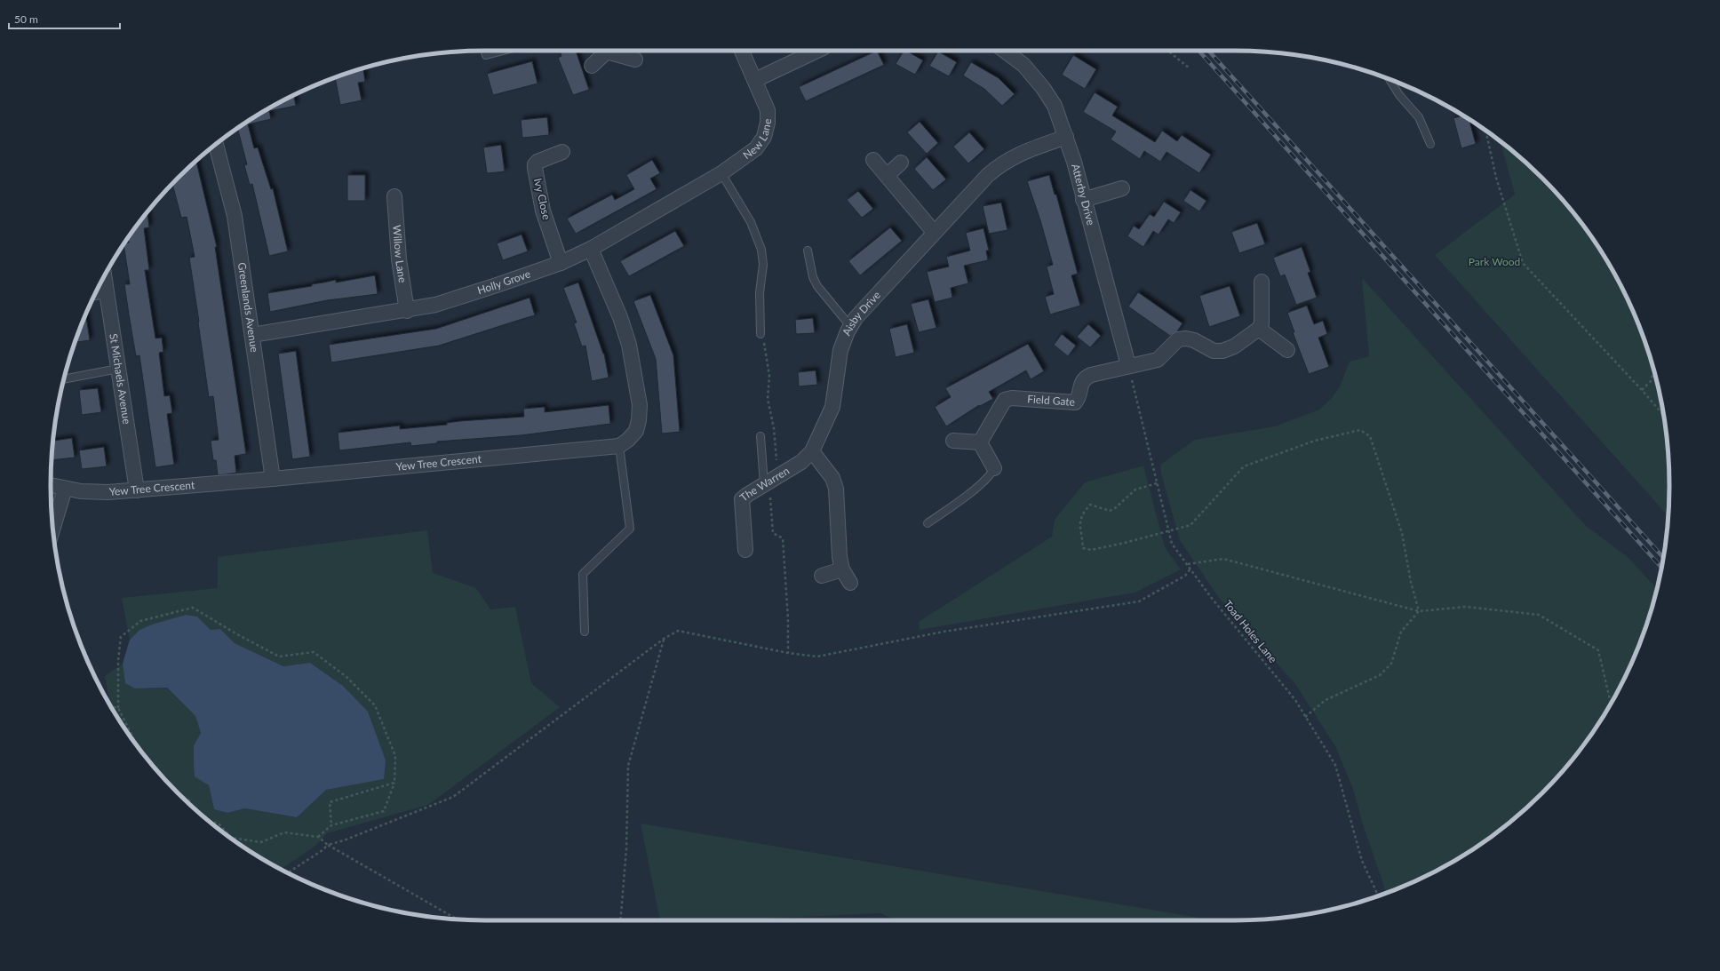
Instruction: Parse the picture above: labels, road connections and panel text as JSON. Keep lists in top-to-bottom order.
{
  "streets": {
    "street": [
      "New Lane",
      "Atterby Drive",
      "Ivy Close",
      "Willow Lane",
      "Holly Grove",
      "Greenlands Avenue",
      "Aisby Drive",
      "St Michaels Avenue",
      "Field Gate",
      "Yew Tree Crescent",
      "The Warren"
    ],
    "path": ["Toad Holes Lane"]
  },
  "crossings": [
    ["New Lane", "Holly Grove"],
    ["Atterby Drive", "Aisby Drive"],
    ["Atterby Drive", "Field Gate"],
    ["Atterby Drive", "Toad Holes Lane"],
    ["Ivy Close", "Holly Grove"],
    ["Willow Lane", "Holly Grove"],
    ["Holly Grove", "Greenlands Avenue"],
    ["Greenlands Avenue", "Yew Tree Crescent"],
    ["Aisby Drive", "The Warren"],
    ["St Michaels Avenue", "Yew Tree Crescent"],
    ["Field Gate", "Toad Holes Lane"]
  ],
  "parks": ["Park Wood"],
  "scale_bar": "50 m"
}
